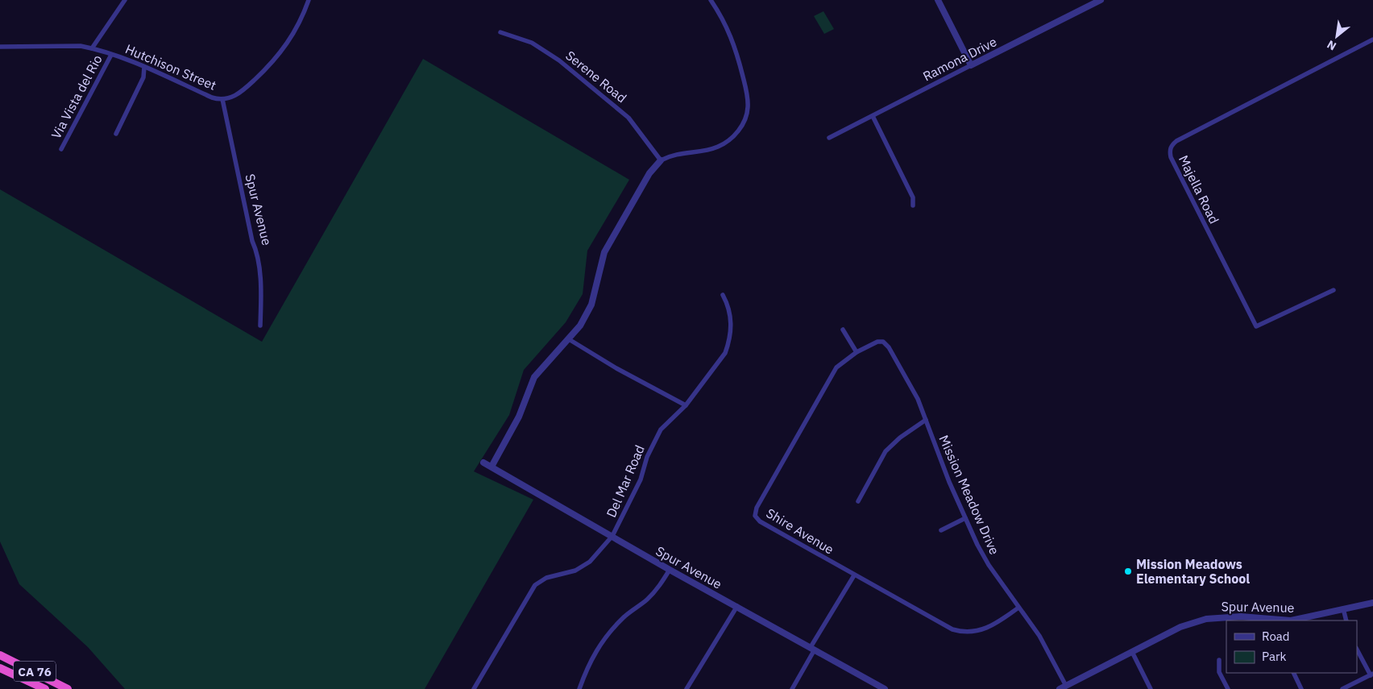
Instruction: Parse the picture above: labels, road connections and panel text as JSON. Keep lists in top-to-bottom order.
{
  "streets": {
    "highway": ["CA 76"],
    "street": [
      "Ramona Drive",
      "Hutchison Street",
      "Serene Road",
      "Via Vista del Rio",
      "Majella Road",
      "Spur Avenue",
      "Del Mar Road",
      "Mission Meadow Drive",
      "Shire Avenue"
    ]
  },
  "crossings": [
    ["Hutchison Street", "Via Vista del Rio"],
    ["Hutchison Street", "Spur Avenue"],
    ["Spur Avenue", "Del Mar Road"],
    ["Spur Avenue", "Mission Meadow Drive"],
    ["Mission Meadow Drive", "Shire Avenue"]
  ],
  "places": ["Mission Meadows Elementary School"],
  "legend": ["Road", "Park"],
  "north": "bottom left"
}
